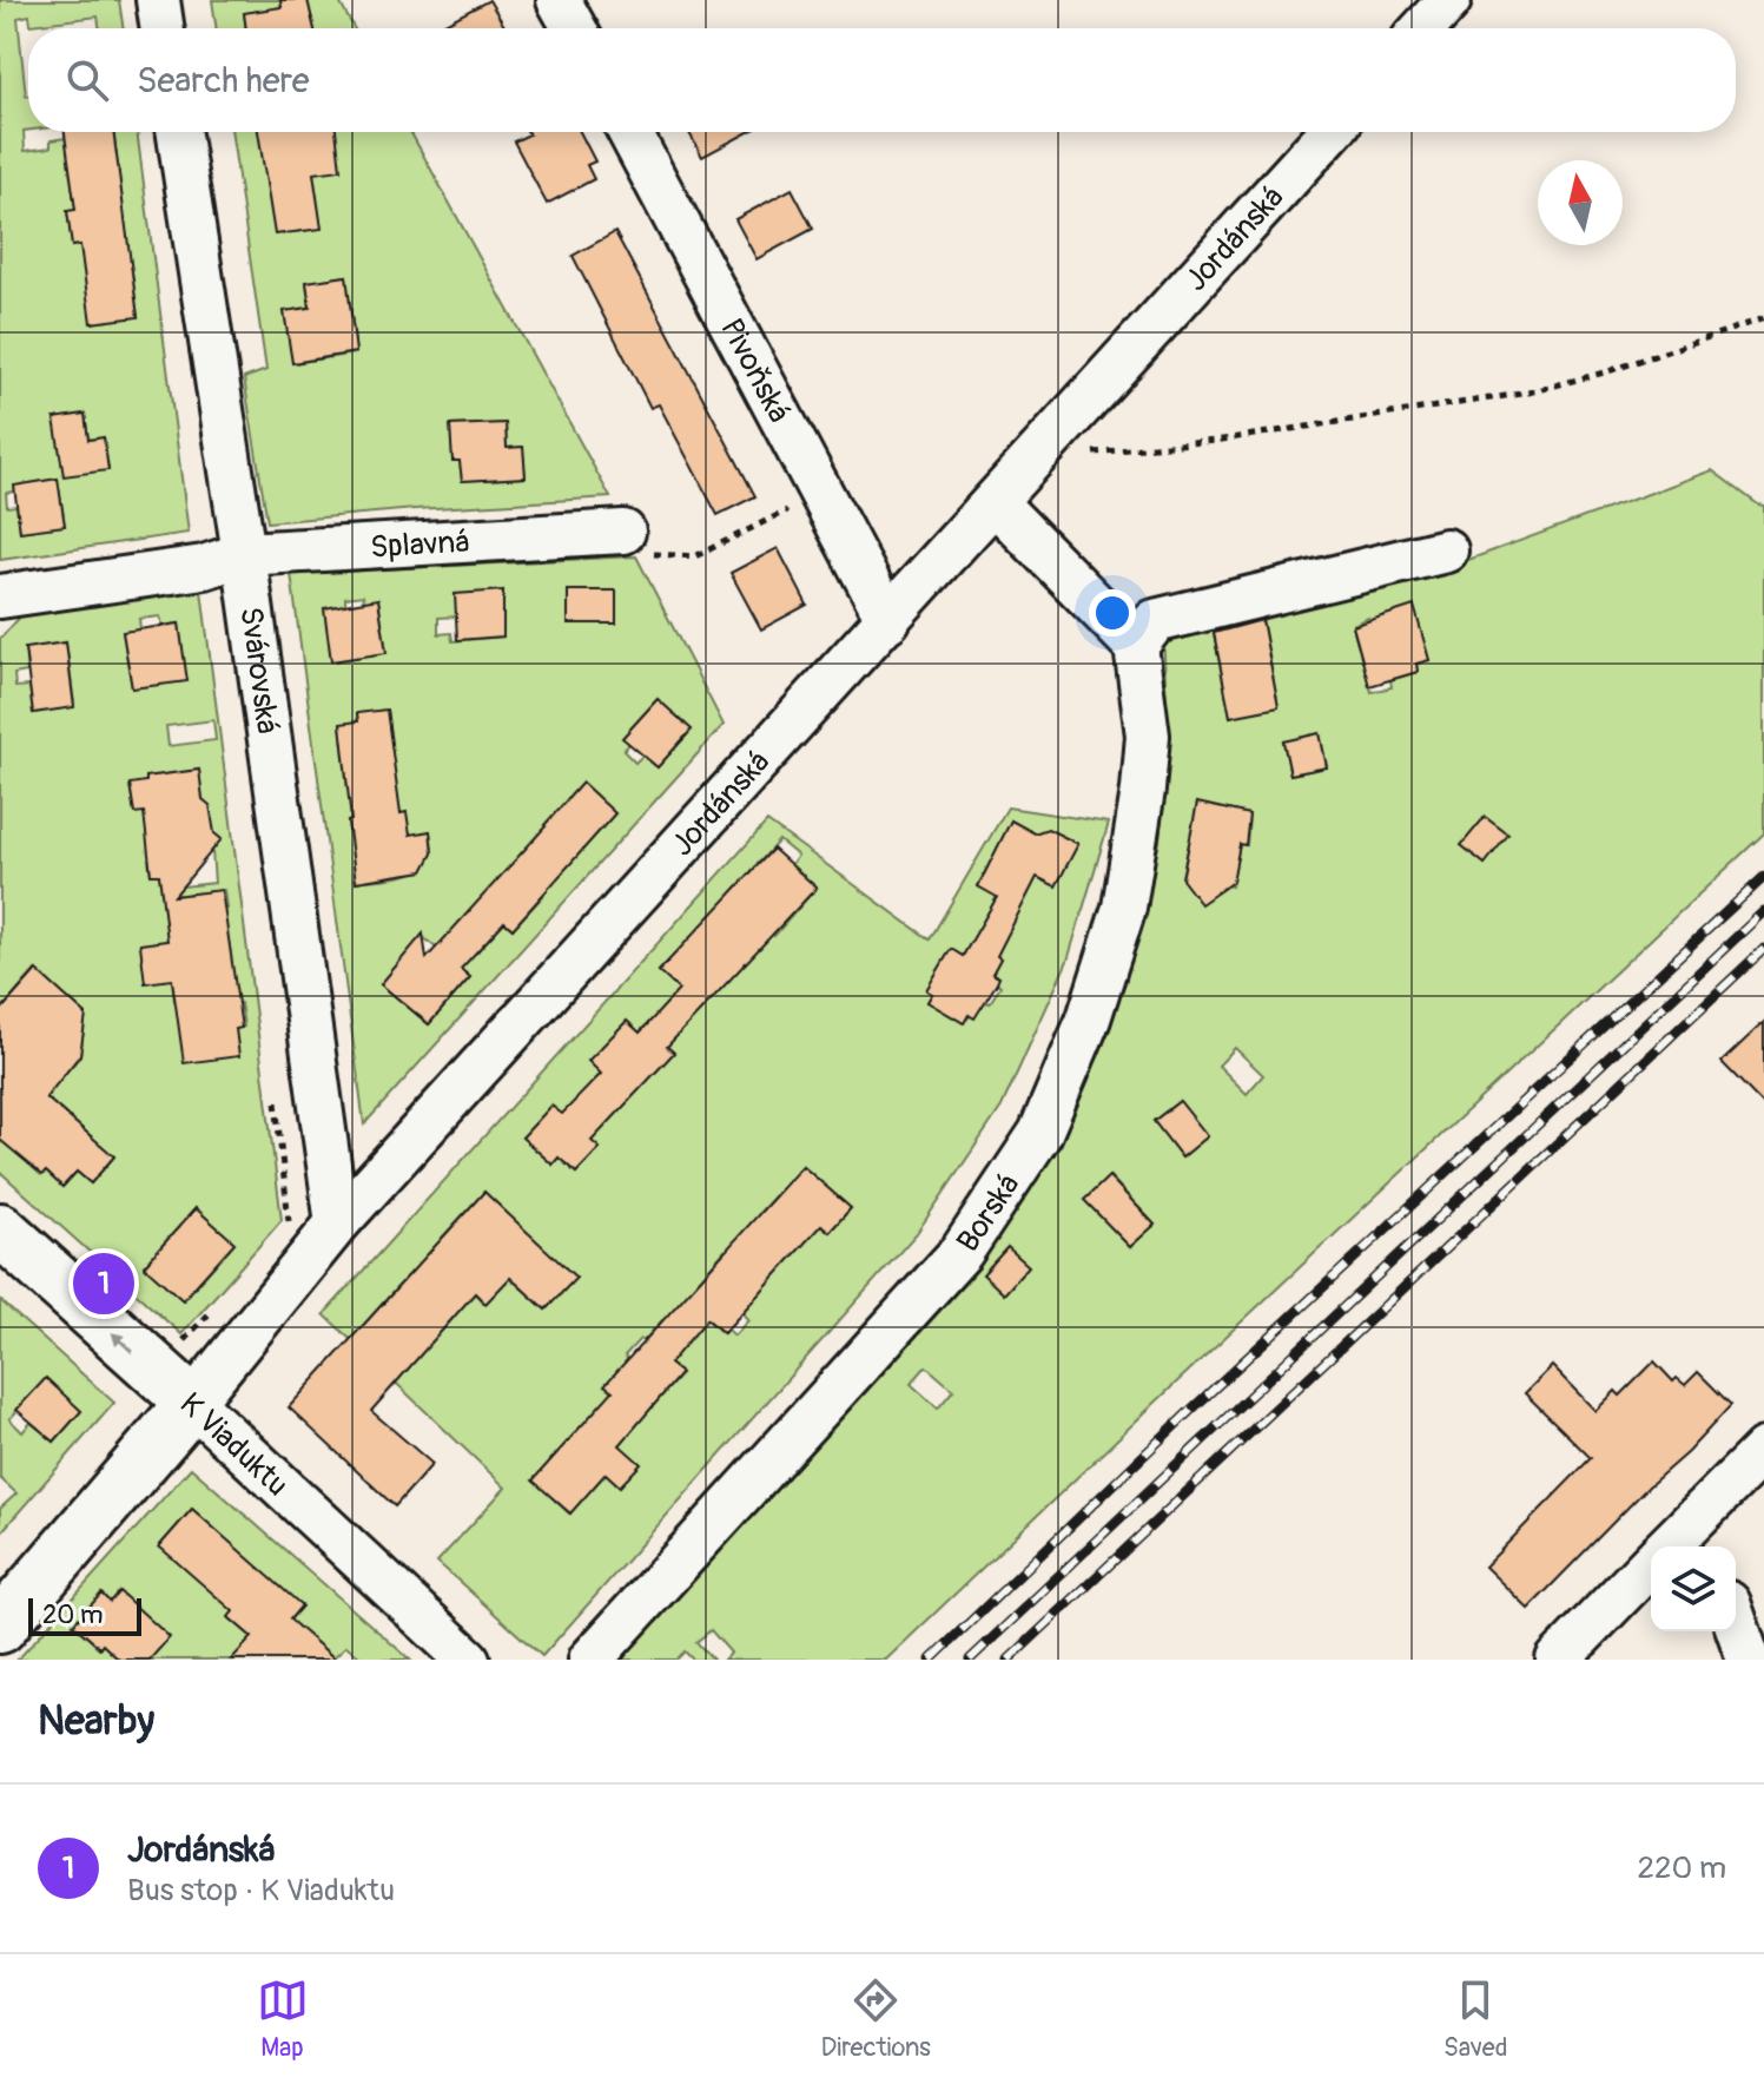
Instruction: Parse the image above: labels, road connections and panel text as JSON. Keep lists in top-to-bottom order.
{
  "streets": {
    "street": [
      "Jordánská",
      "Pivoňská",
      "Splavná",
      "Svárovská",
      "Borská",
      "K Viaduktu"
    ]
  },
  "crossings": [
    ["Jordánská", "Pivoňská"],
    ["Jordánská", "Svárovská"],
    ["Jordánská", "K Viaduktu"],
    ["Splavná", "Svárovská"]
  ],
  "one_way": ["K Viaduktu"],
  "scale_bar": "20 m",
  "north": "top",
  "page": {
    "search": "Search here",
    "pins": "1",
    "scale": "20 m",
    "heading": "Nearby",
    "list": [
      {
        "mark": "1",
        "name": "Jordánská",
        "note": "Bus stop · K Viaduktu",
        "value": "220 m"
      }
    ],
    "nav": ["Map", "Directions", "Saved"]
  }
}
